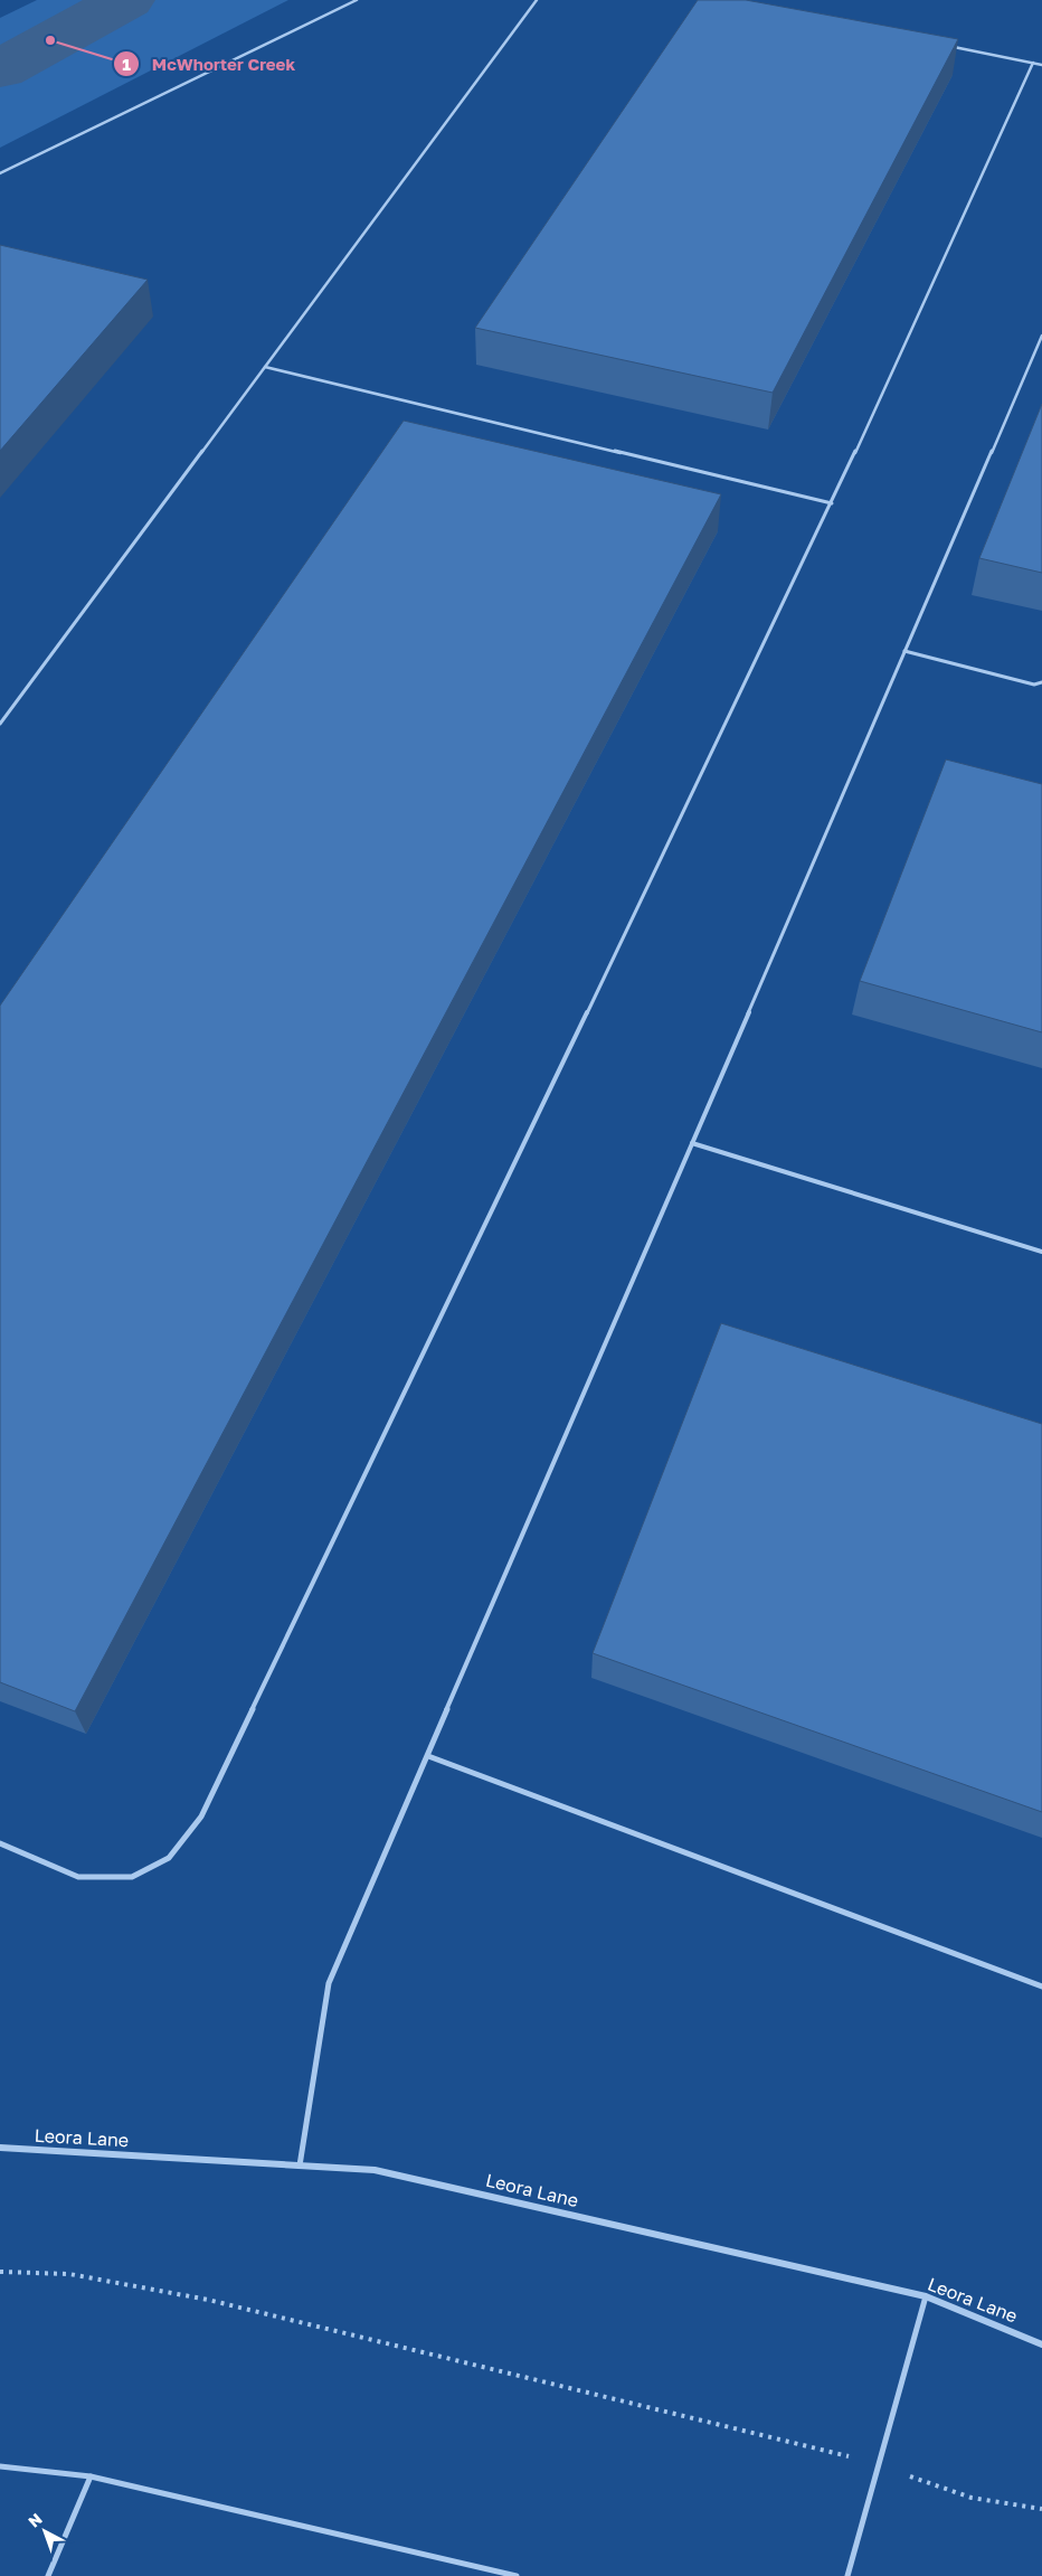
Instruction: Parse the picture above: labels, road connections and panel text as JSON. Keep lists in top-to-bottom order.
{
  "streets": {
    "street": ["Leora Lane"]
  },
  "places": ["McWhorter Creek"],
  "north": "top left"
}
